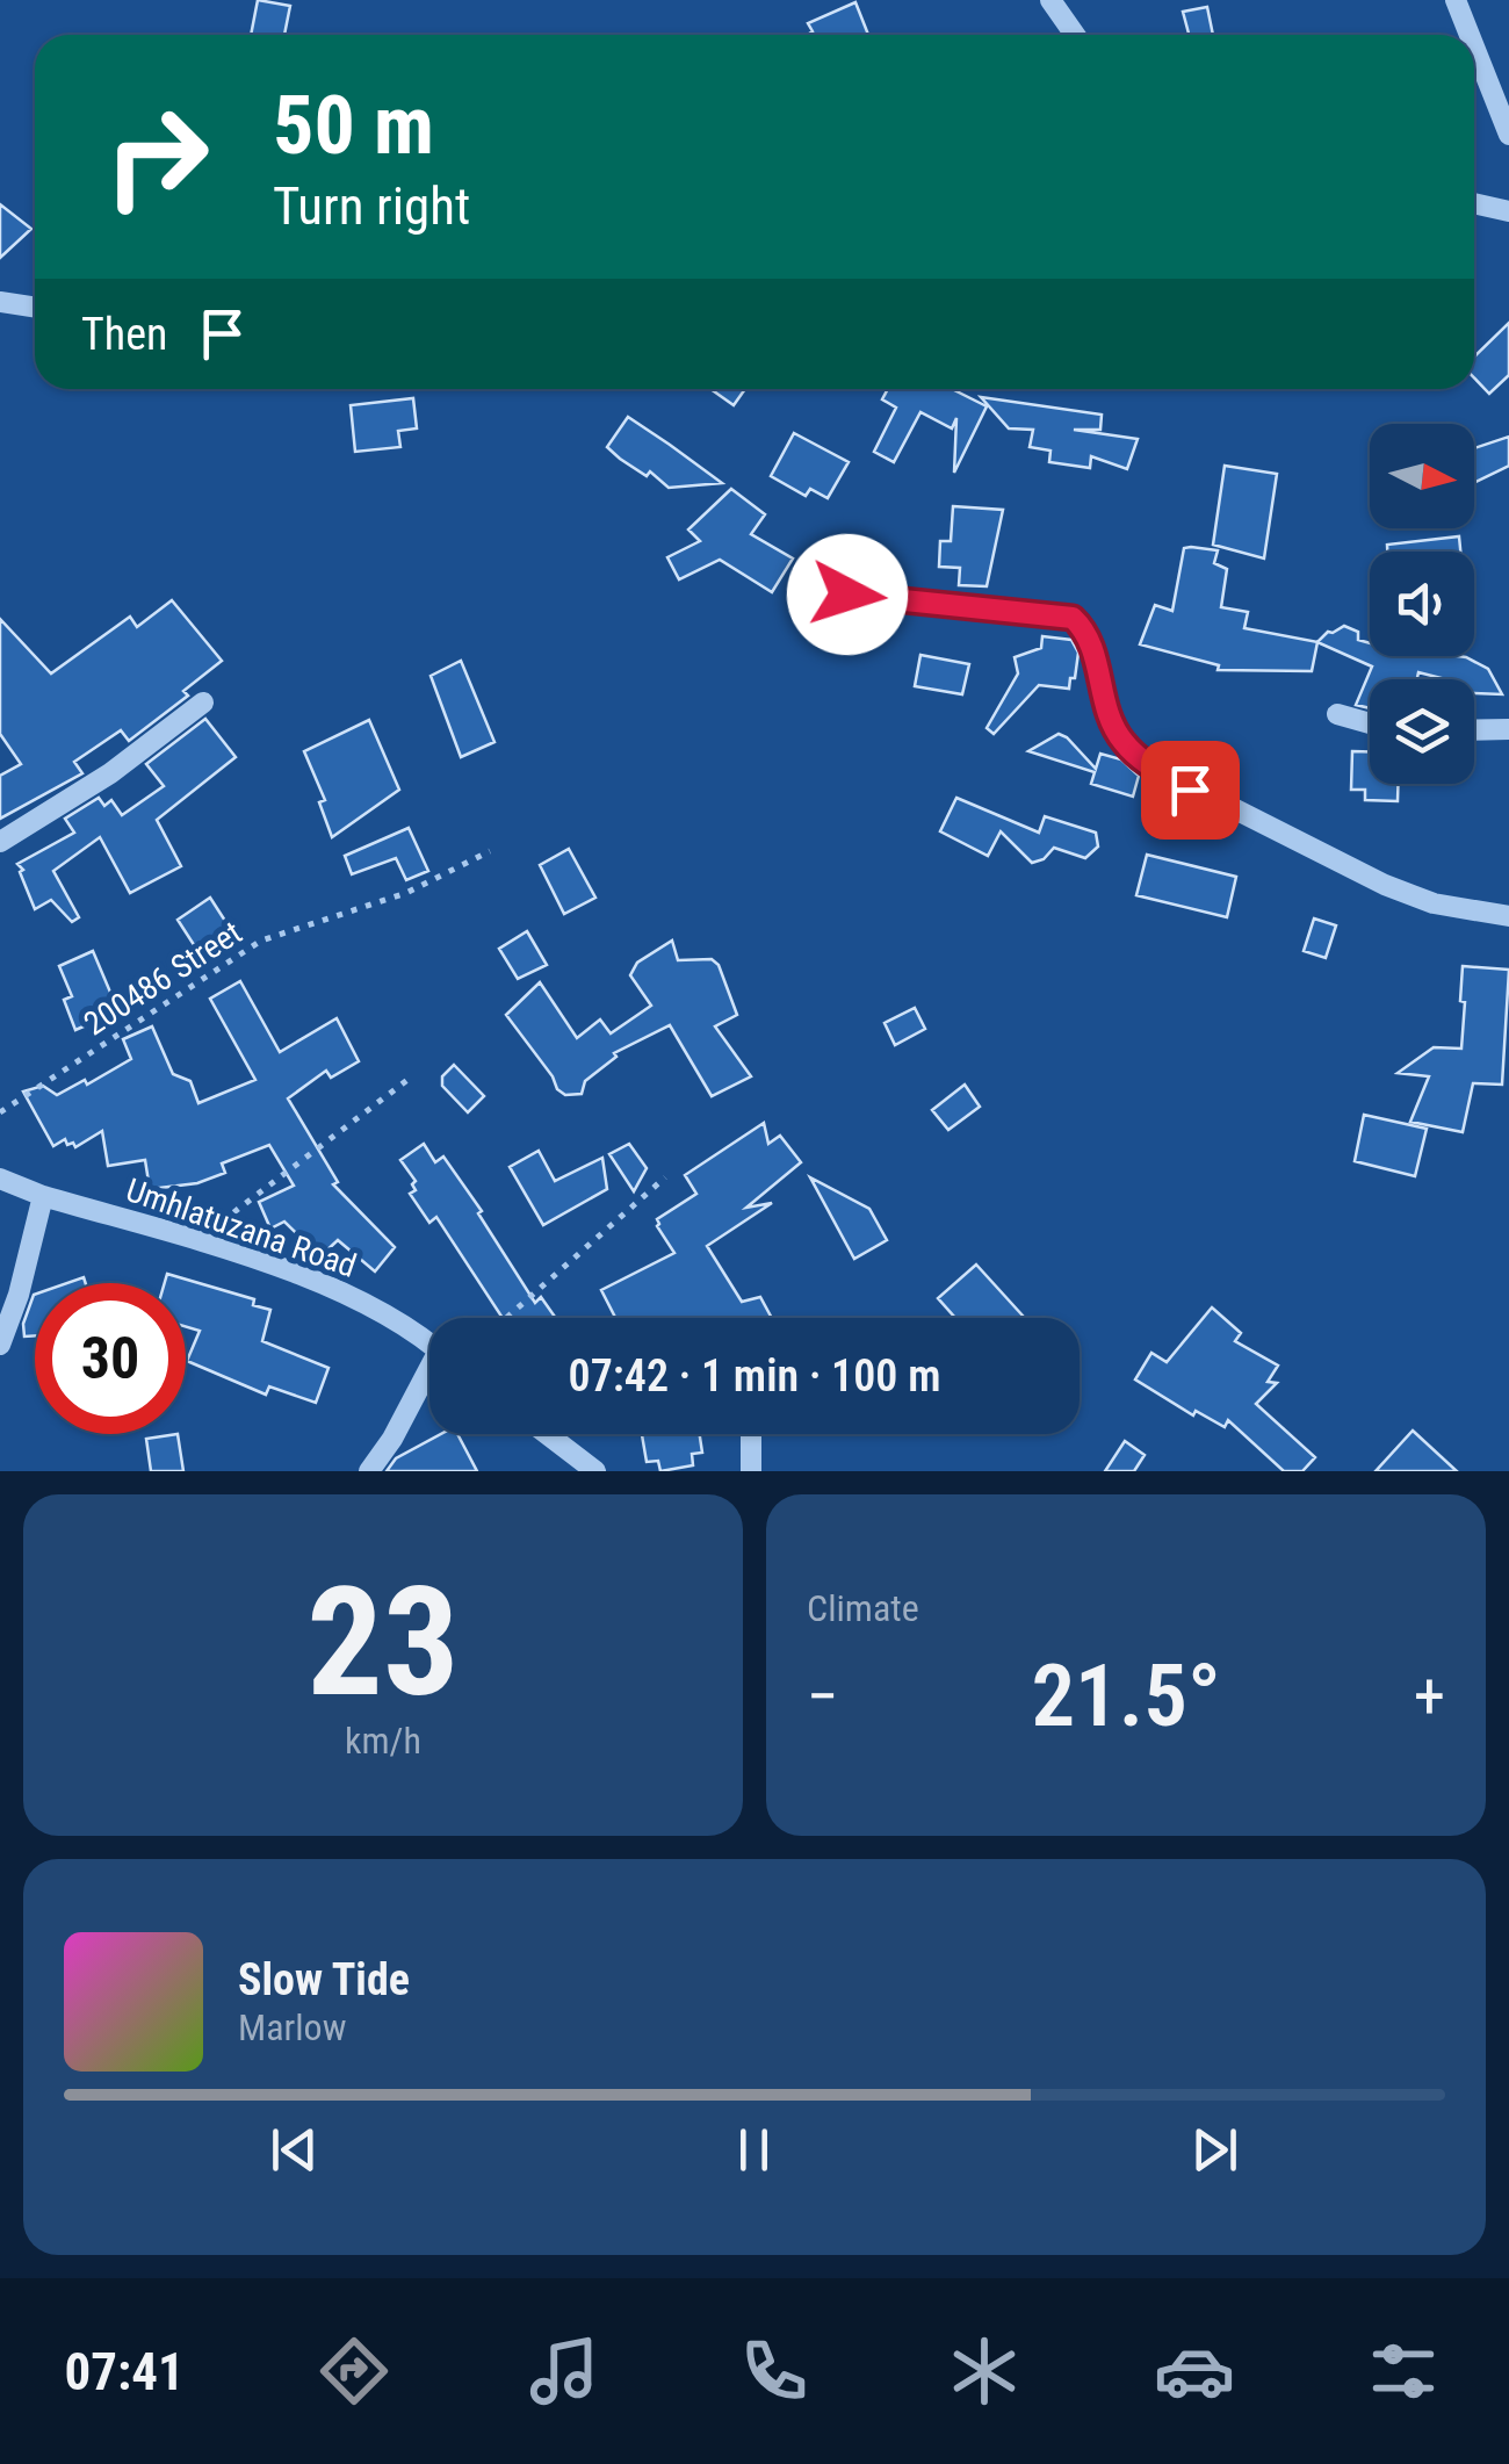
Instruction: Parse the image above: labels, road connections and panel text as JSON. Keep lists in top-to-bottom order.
{
  "streets": {
    "street": ["Umhlatuzana Road"],
    "path": ["200486 Street"]
  },
  "north": "right",
  "page": {
    "turn": ["50 m", "Turn right"],
    "then": "Then",
    "limit": "30",
    "trip": "07:42 · 1 min · 100 m",
    "tile": [
      ["23", "km/h"],
      "Climate"
    ],
    "heat": ["−", "21.5°", "+"],
    "song": ["Slow Tide", "Marlow"],
    "tabs": "07:41"
  }
}
